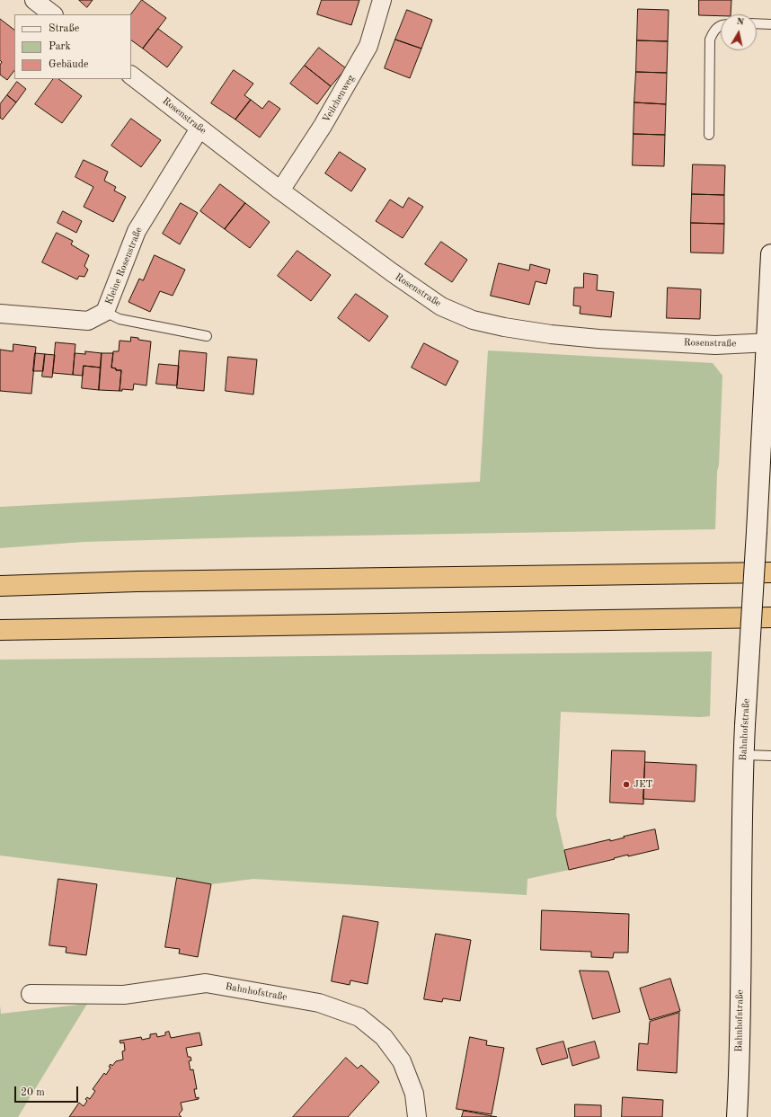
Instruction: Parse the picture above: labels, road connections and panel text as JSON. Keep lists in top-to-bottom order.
{
  "streets": {
    "main road": ["Bahnhofstraße"],
    "street": ["Veilchenweg", "Rosenstraße", "Kleine Rosenstraße"]
  },
  "crossings": [
    ["Veilchenweg", "Rosenstraße"],
    ["Rosenstraße", "Kleine Rosenstraße"],
    ["Rosenstraße", "Bahnhofstraße"]
  ],
  "places": ["JET"],
  "legend": ["Straße", "Park", "Gebäude"],
  "scale_bar": "20 m",
  "north": "top"
}
